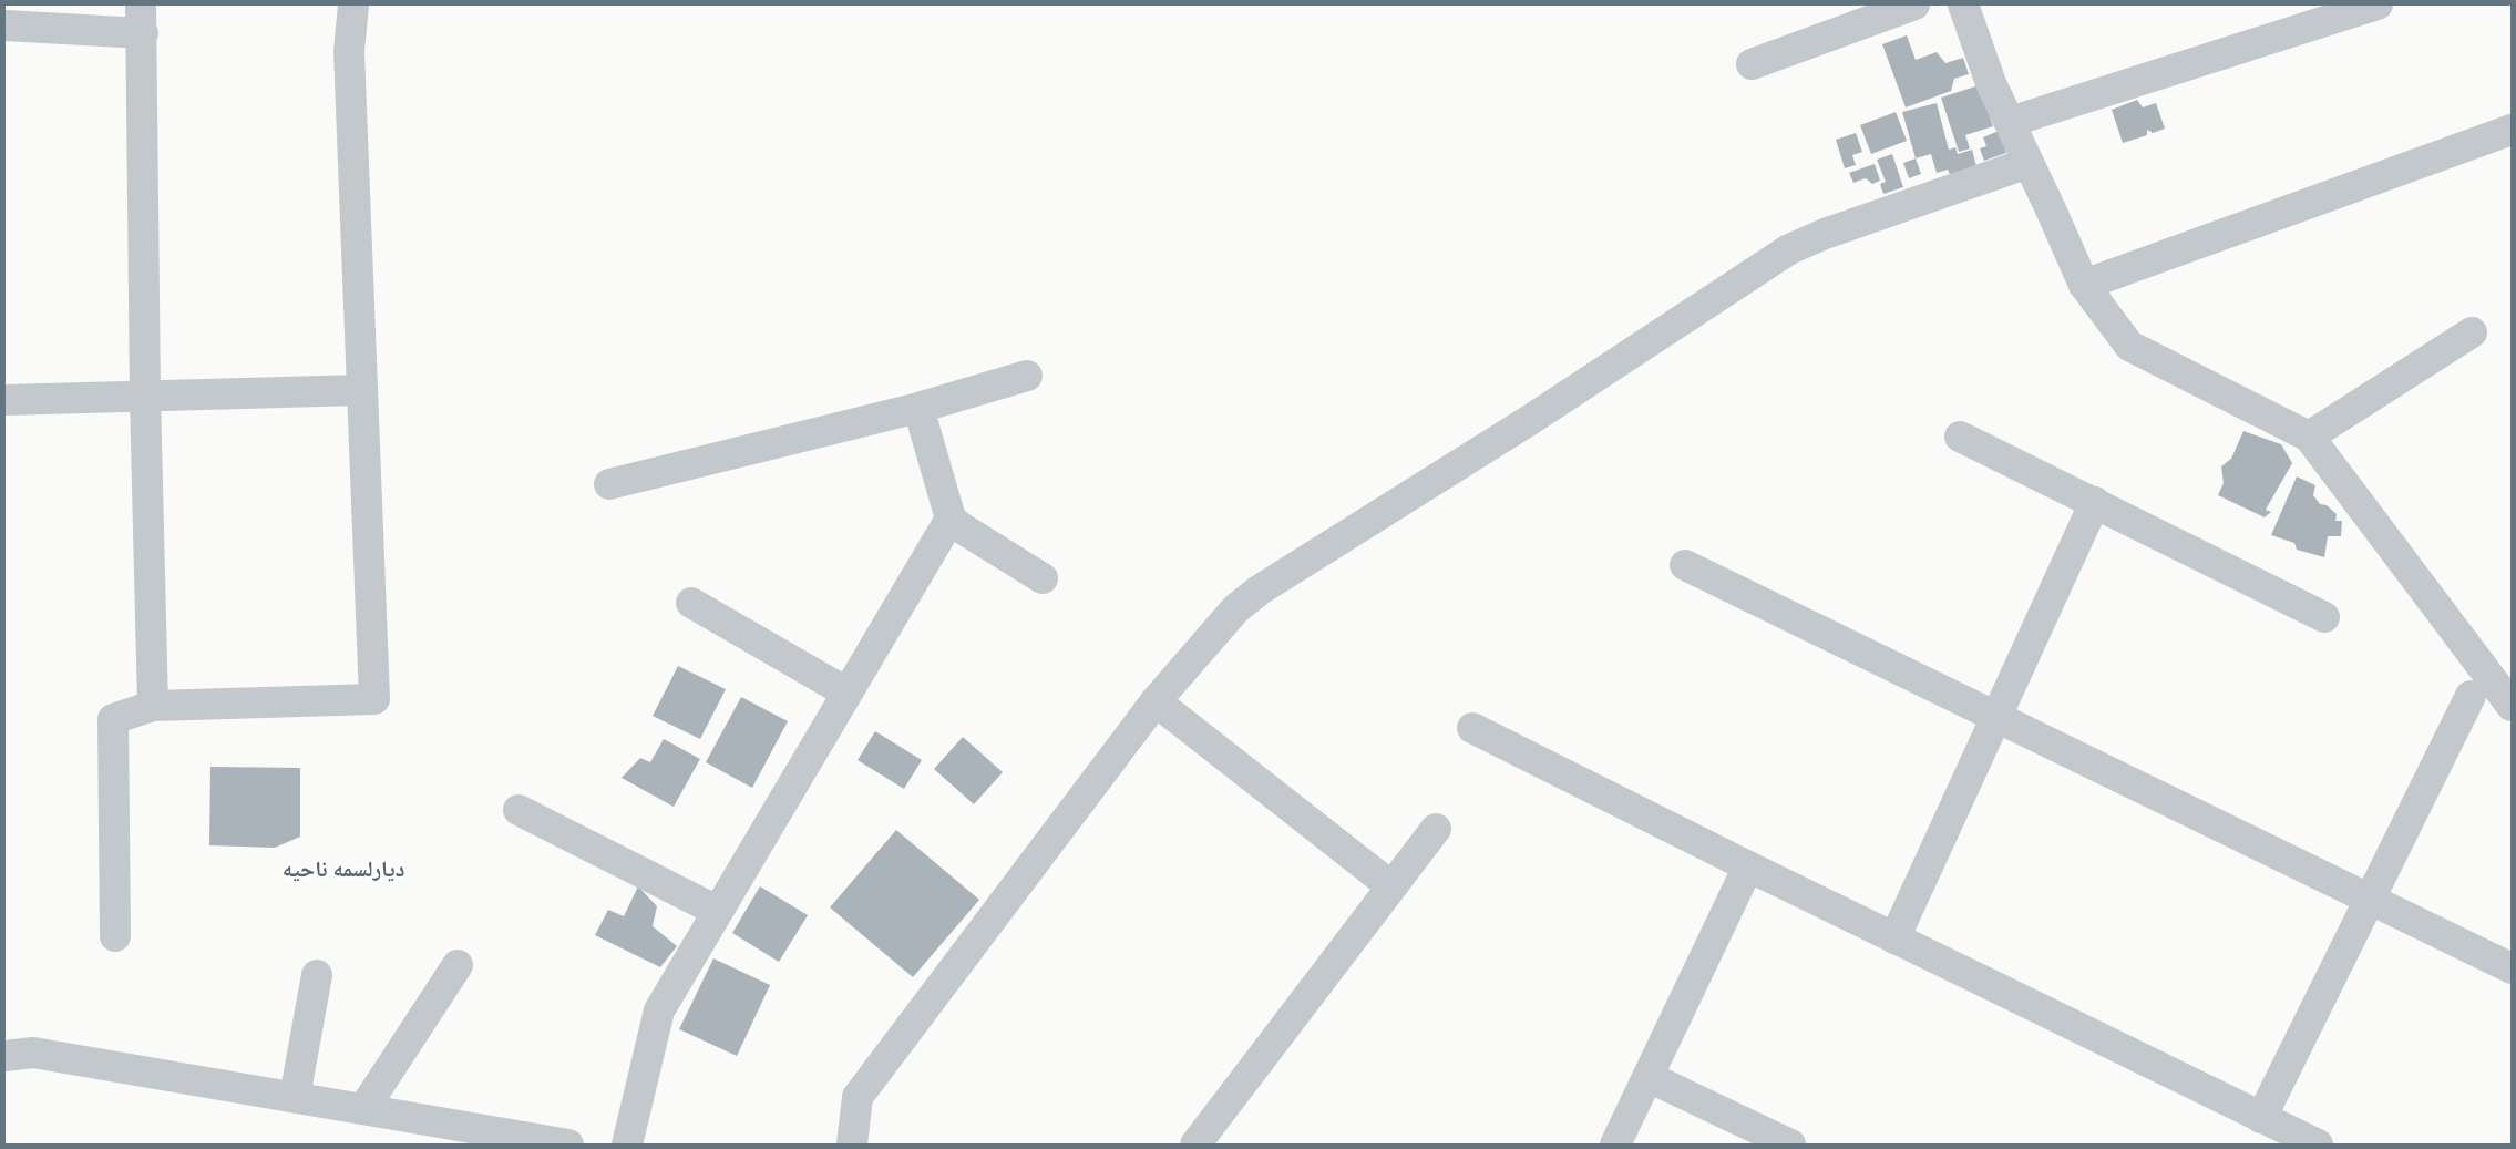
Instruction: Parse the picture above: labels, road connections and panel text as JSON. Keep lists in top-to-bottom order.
{
  "districts": ["دیارلسمه ناحیه"]
}
